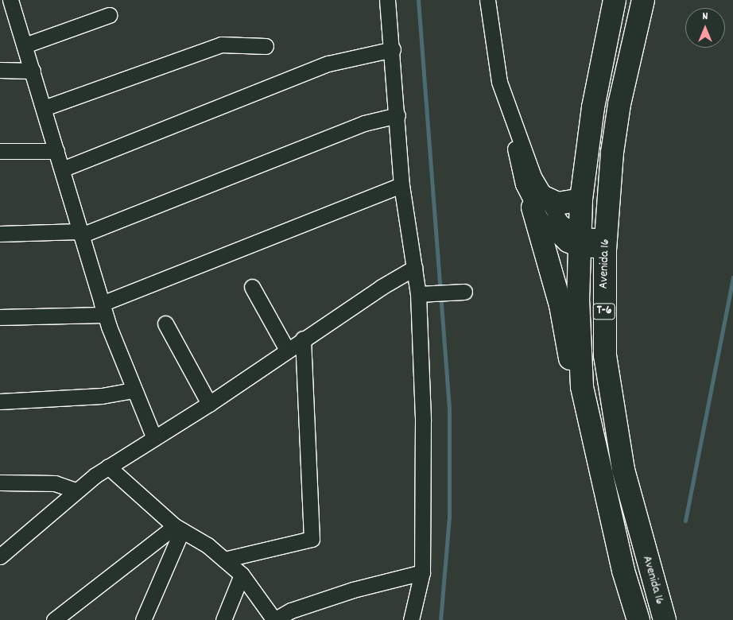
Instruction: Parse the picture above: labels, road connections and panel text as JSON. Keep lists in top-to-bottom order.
{
  "streets": {
    "highway": ["Avenida 16", "T-6"]
  },
  "crossings": [
    ["Avenida 16", "T-6"]
  ],
  "north": "top"
}
